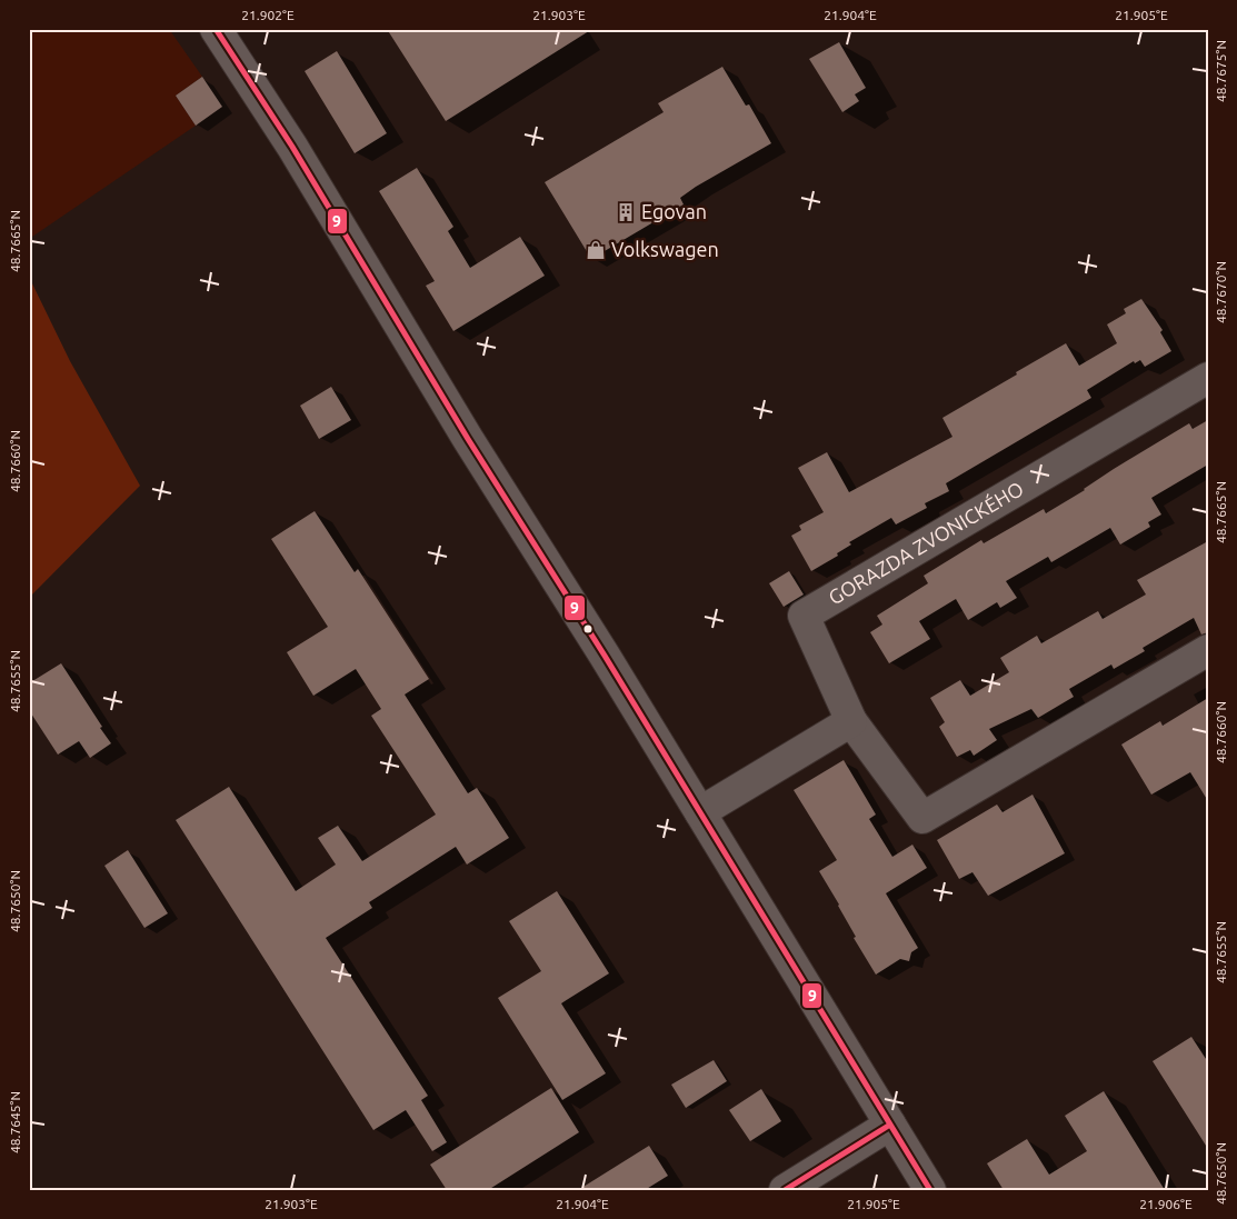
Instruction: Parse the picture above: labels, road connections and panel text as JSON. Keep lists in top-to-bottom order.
{
  "streets": {
    "street": ["GORAZDA ZVONICKÉHO"]
  },
  "places": {
    "building": ["Egovan"],
    "shop": ["Volkswagen"]
  },
  "lines": ["transit line 9"],
  "coordinates": [
    "21.902°E",
    "21.903°E",
    "21.904°E",
    "21.905°E",
    "48.7675°N",
    "48.7665°N",
    "48.7670°N",
    "48.7660°N",
    "48.7655°N",
    "48.7650°N",
    "48.7645°N",
    "21.906°E"
  ]
}
